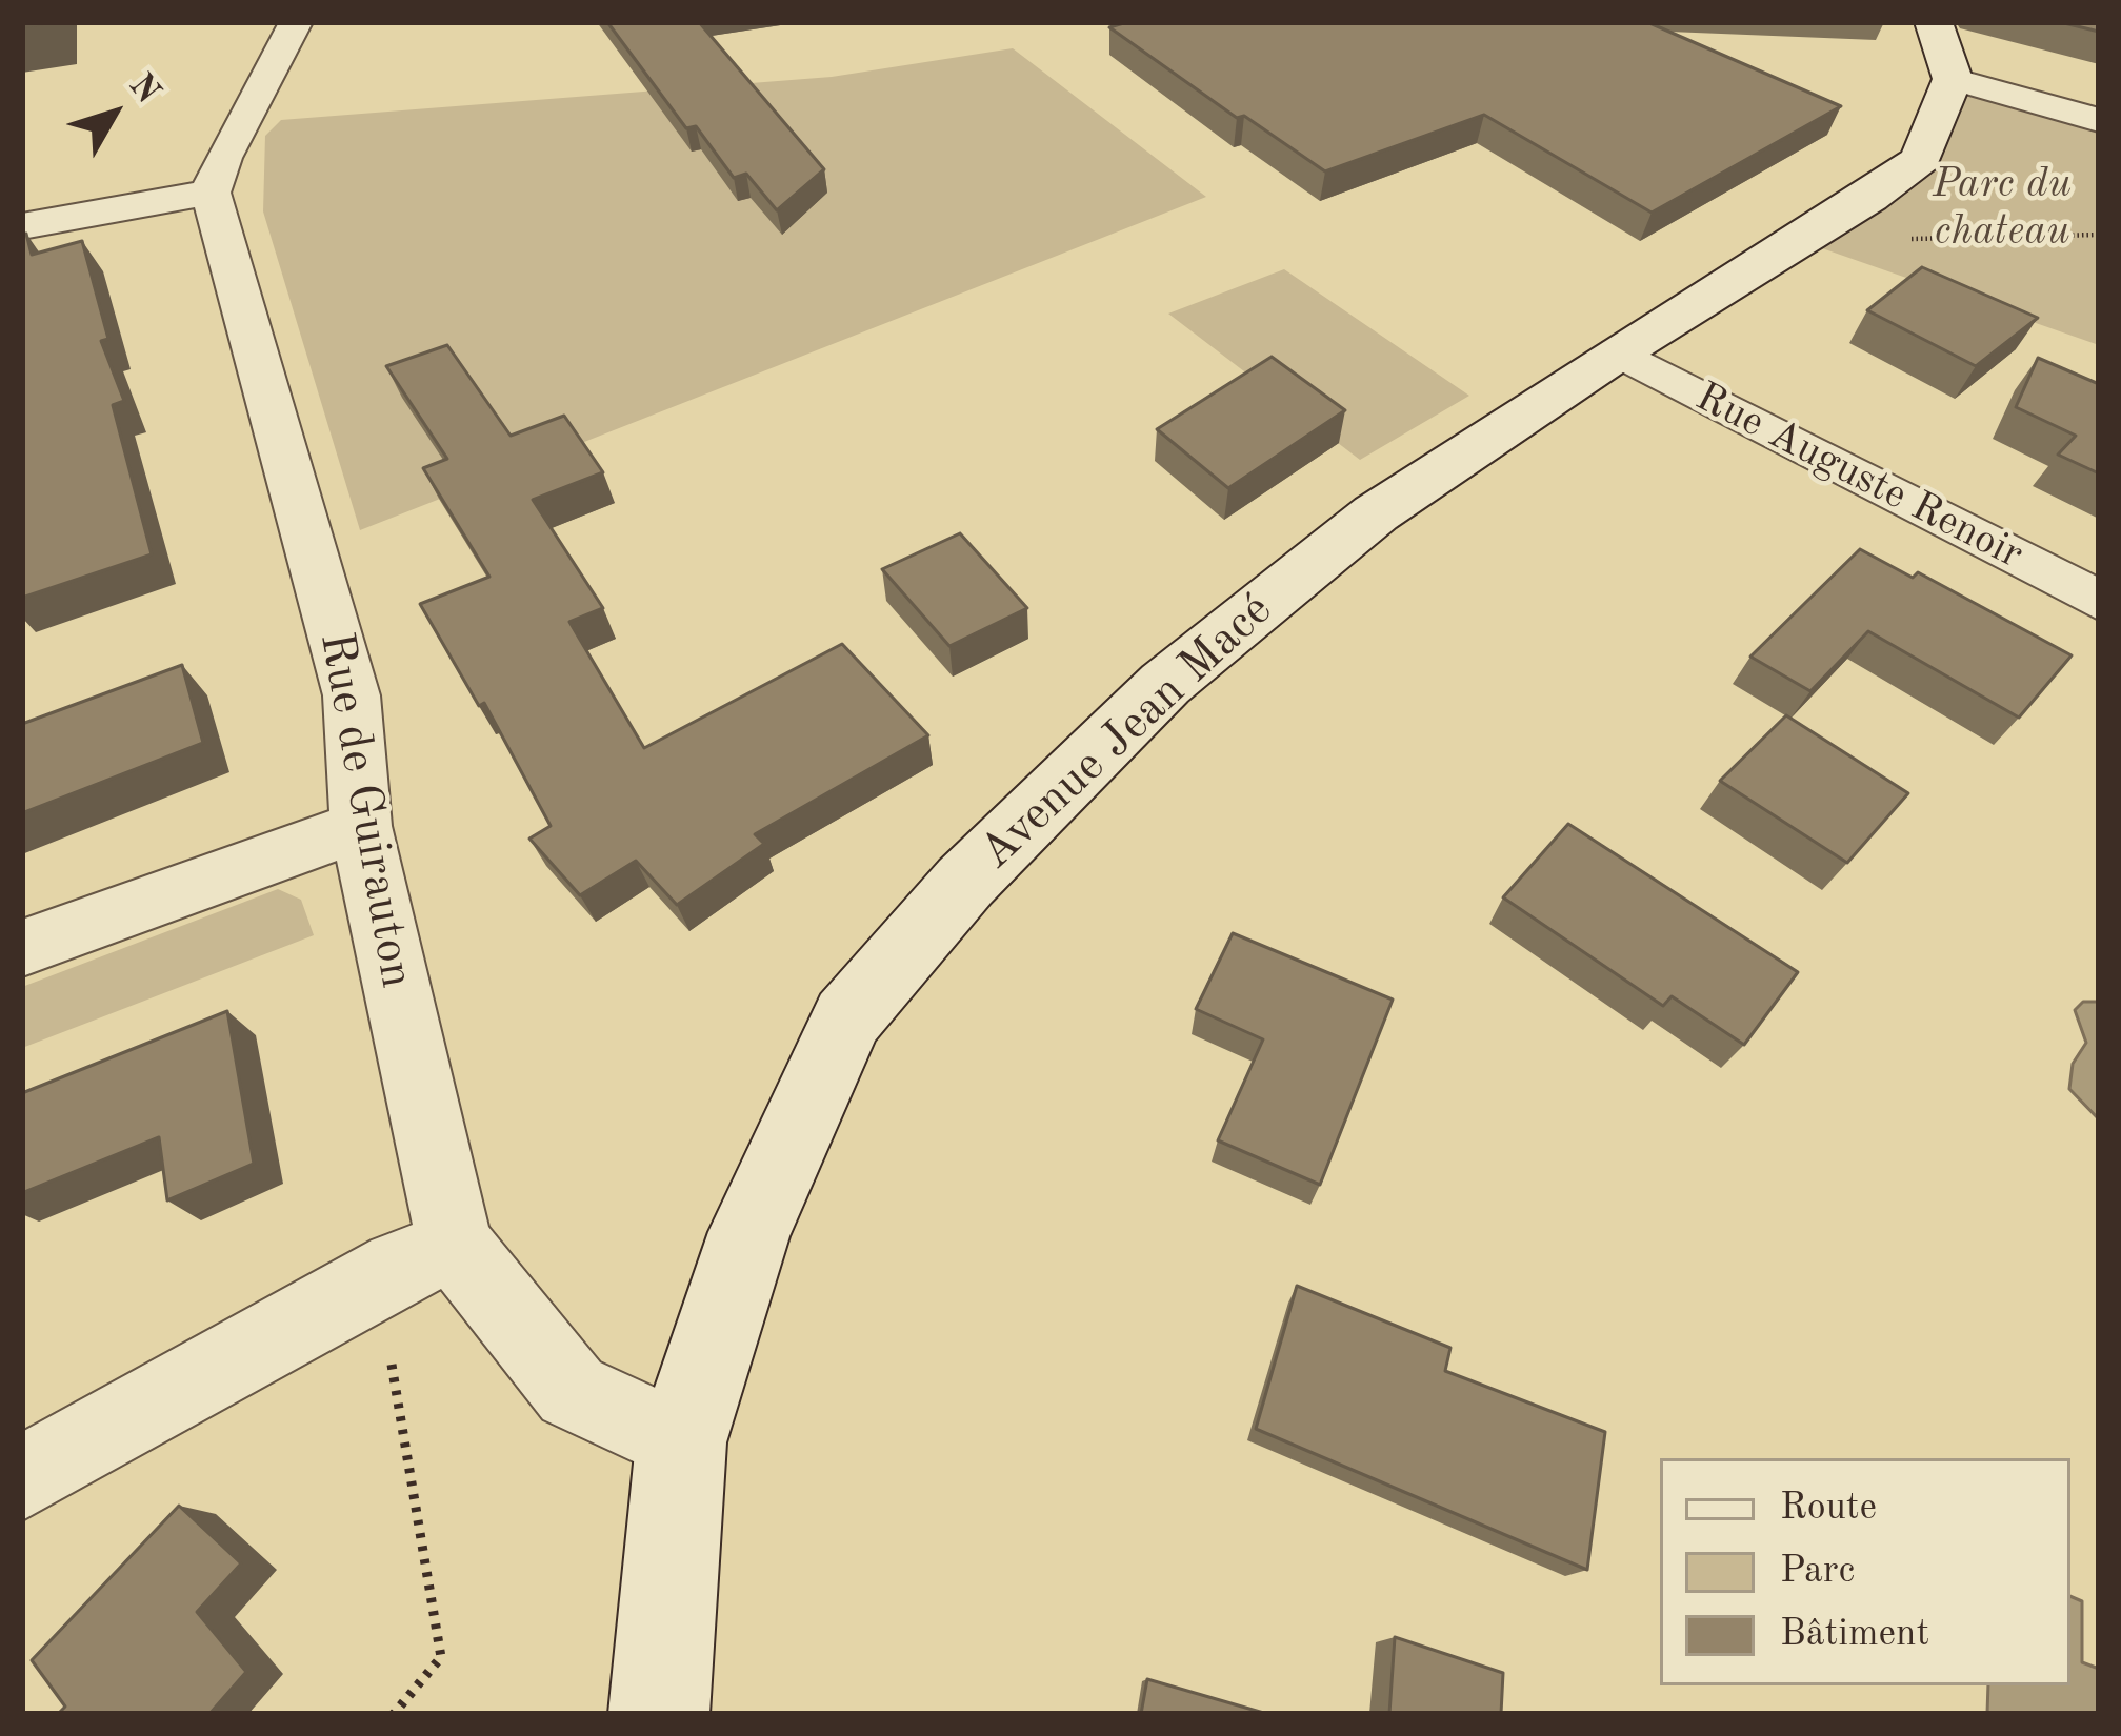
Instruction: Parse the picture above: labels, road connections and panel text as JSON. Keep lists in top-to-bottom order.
{
  "streets": {
    "street": ["Rue Auguste Renoir", "Avenue Jean Macé", "Rue de Guirauton"]
  },
  "crossings": [
    ["Rue Auguste Renoir", "Avenue Jean Macé"],
    ["Avenue Jean Macé", "Rue de Guirauton"]
  ],
  "parks": ["Parc du chateau"],
  "legend": ["Route", "Parc", "Bâtiment"],
  "north": "top right"
}
